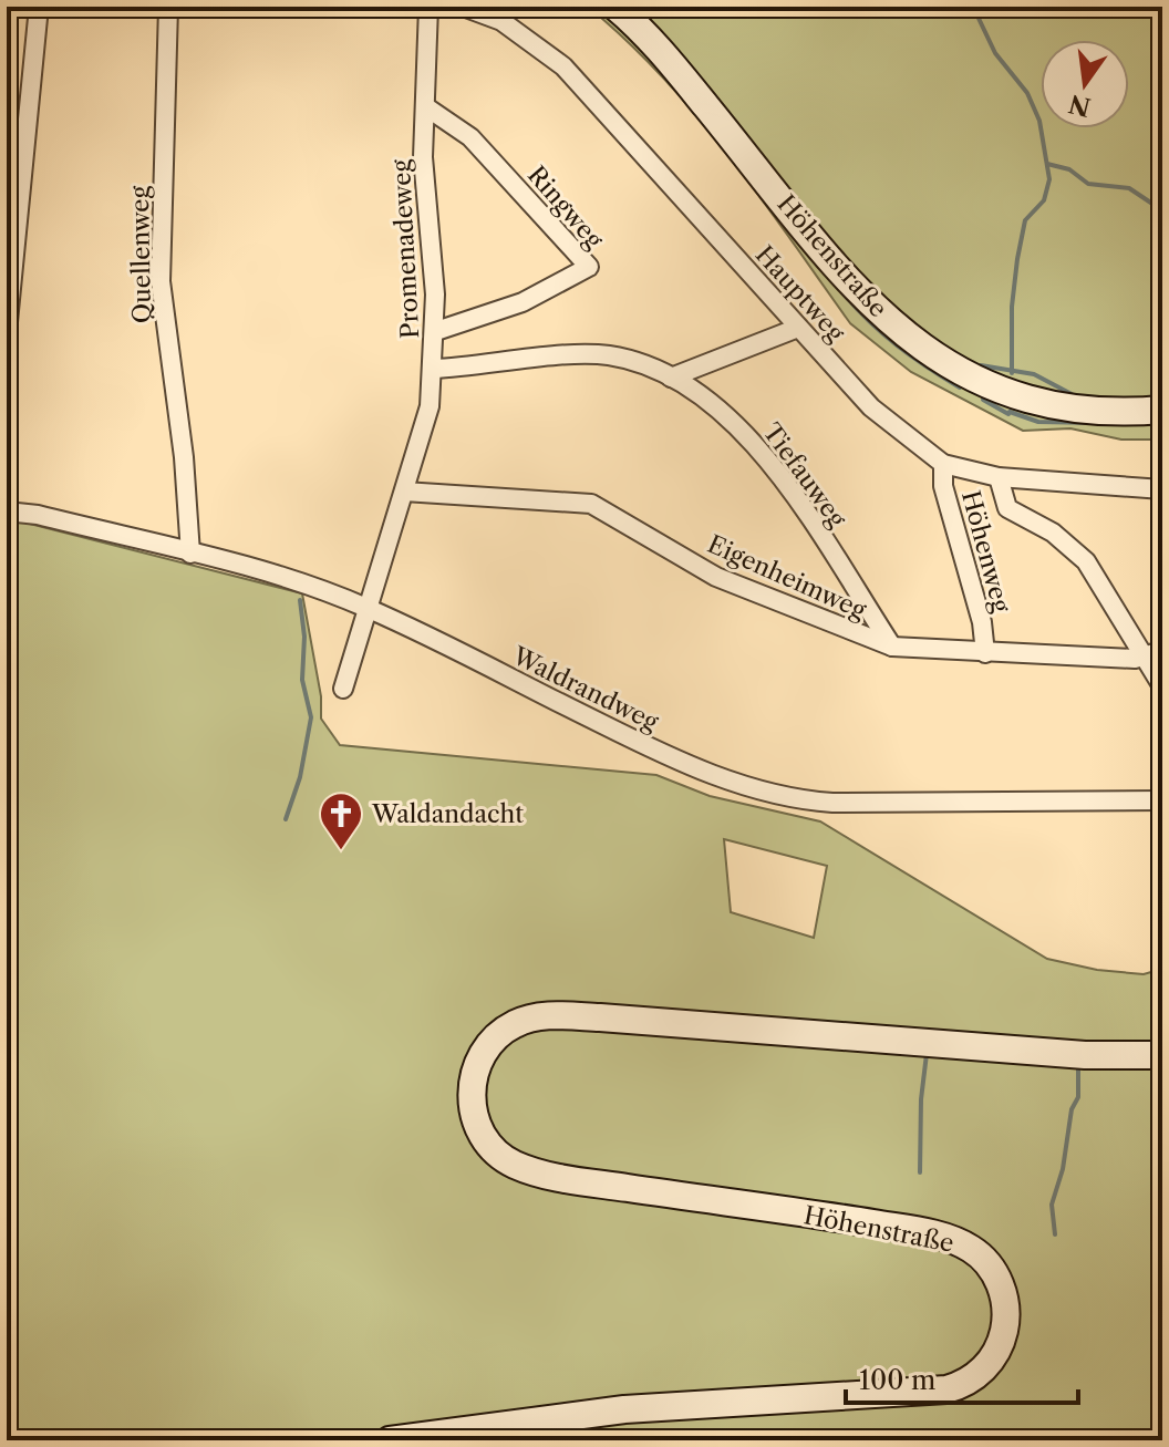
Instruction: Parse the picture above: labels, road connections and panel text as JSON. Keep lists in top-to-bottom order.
{
  "streets": {
    "street": [
      "Ringweg",
      "Promenadeweg",
      "Quellenweg",
      "Höhenstraße",
      "Hauptweg",
      "Tiefauweg",
      "Höhenweg",
      "Eigenheimweg",
      "Waldrandweg"
    ]
  },
  "crossings": [
    ["Ringweg", "Promenadeweg"],
    ["Promenadeweg", "Tiefauweg"],
    ["Promenadeweg", "Eigenheimweg"],
    ["Promenadeweg", "Waldrandweg"],
    ["Quellenweg", "Waldrandweg"],
    ["Hauptweg", "Höhenweg"],
    ["Tiefauweg", "Eigenheimweg"],
    ["Höhenweg", "Eigenheimweg"]
  ],
  "places": {
    "church": ["Waldandacht"]
  },
  "scale_bar": "100 m",
  "north": "bottom"
}
